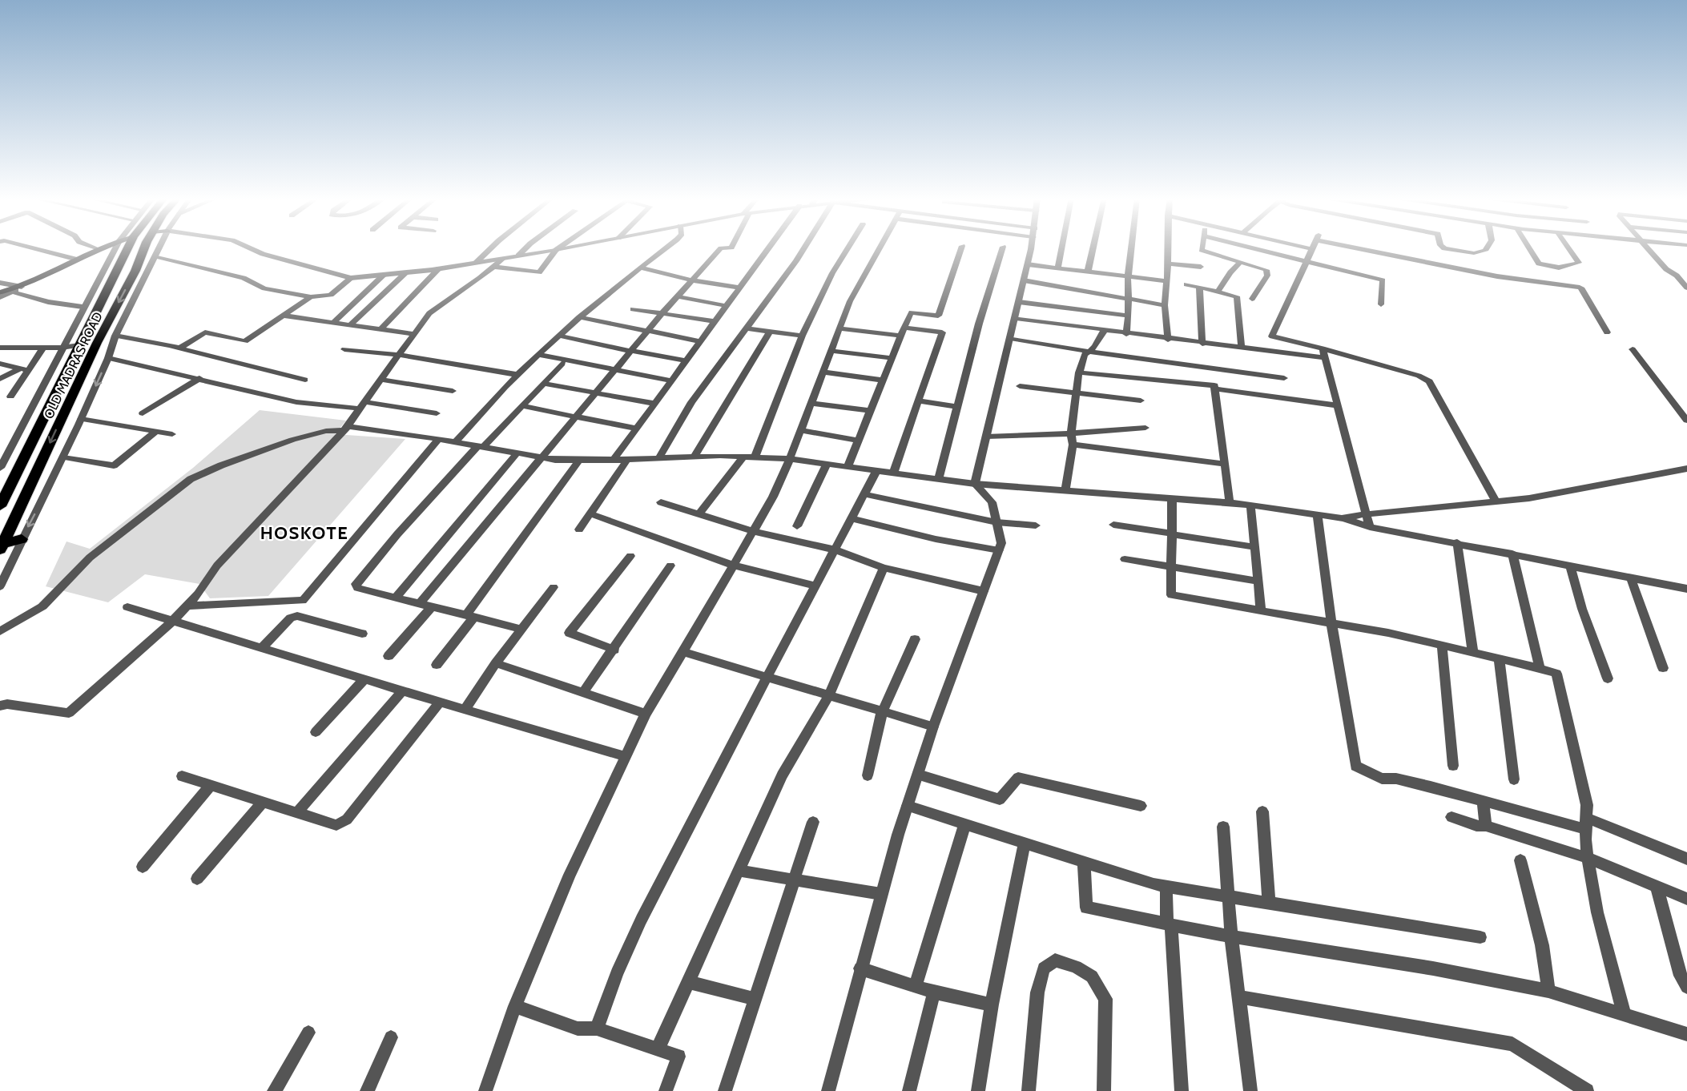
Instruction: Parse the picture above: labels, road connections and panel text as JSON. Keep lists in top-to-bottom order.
{
  "streets": {
    "highway": ["OLD MADRAS ROAD"]
  },
  "districts": ["HOSKOTE"]
}
